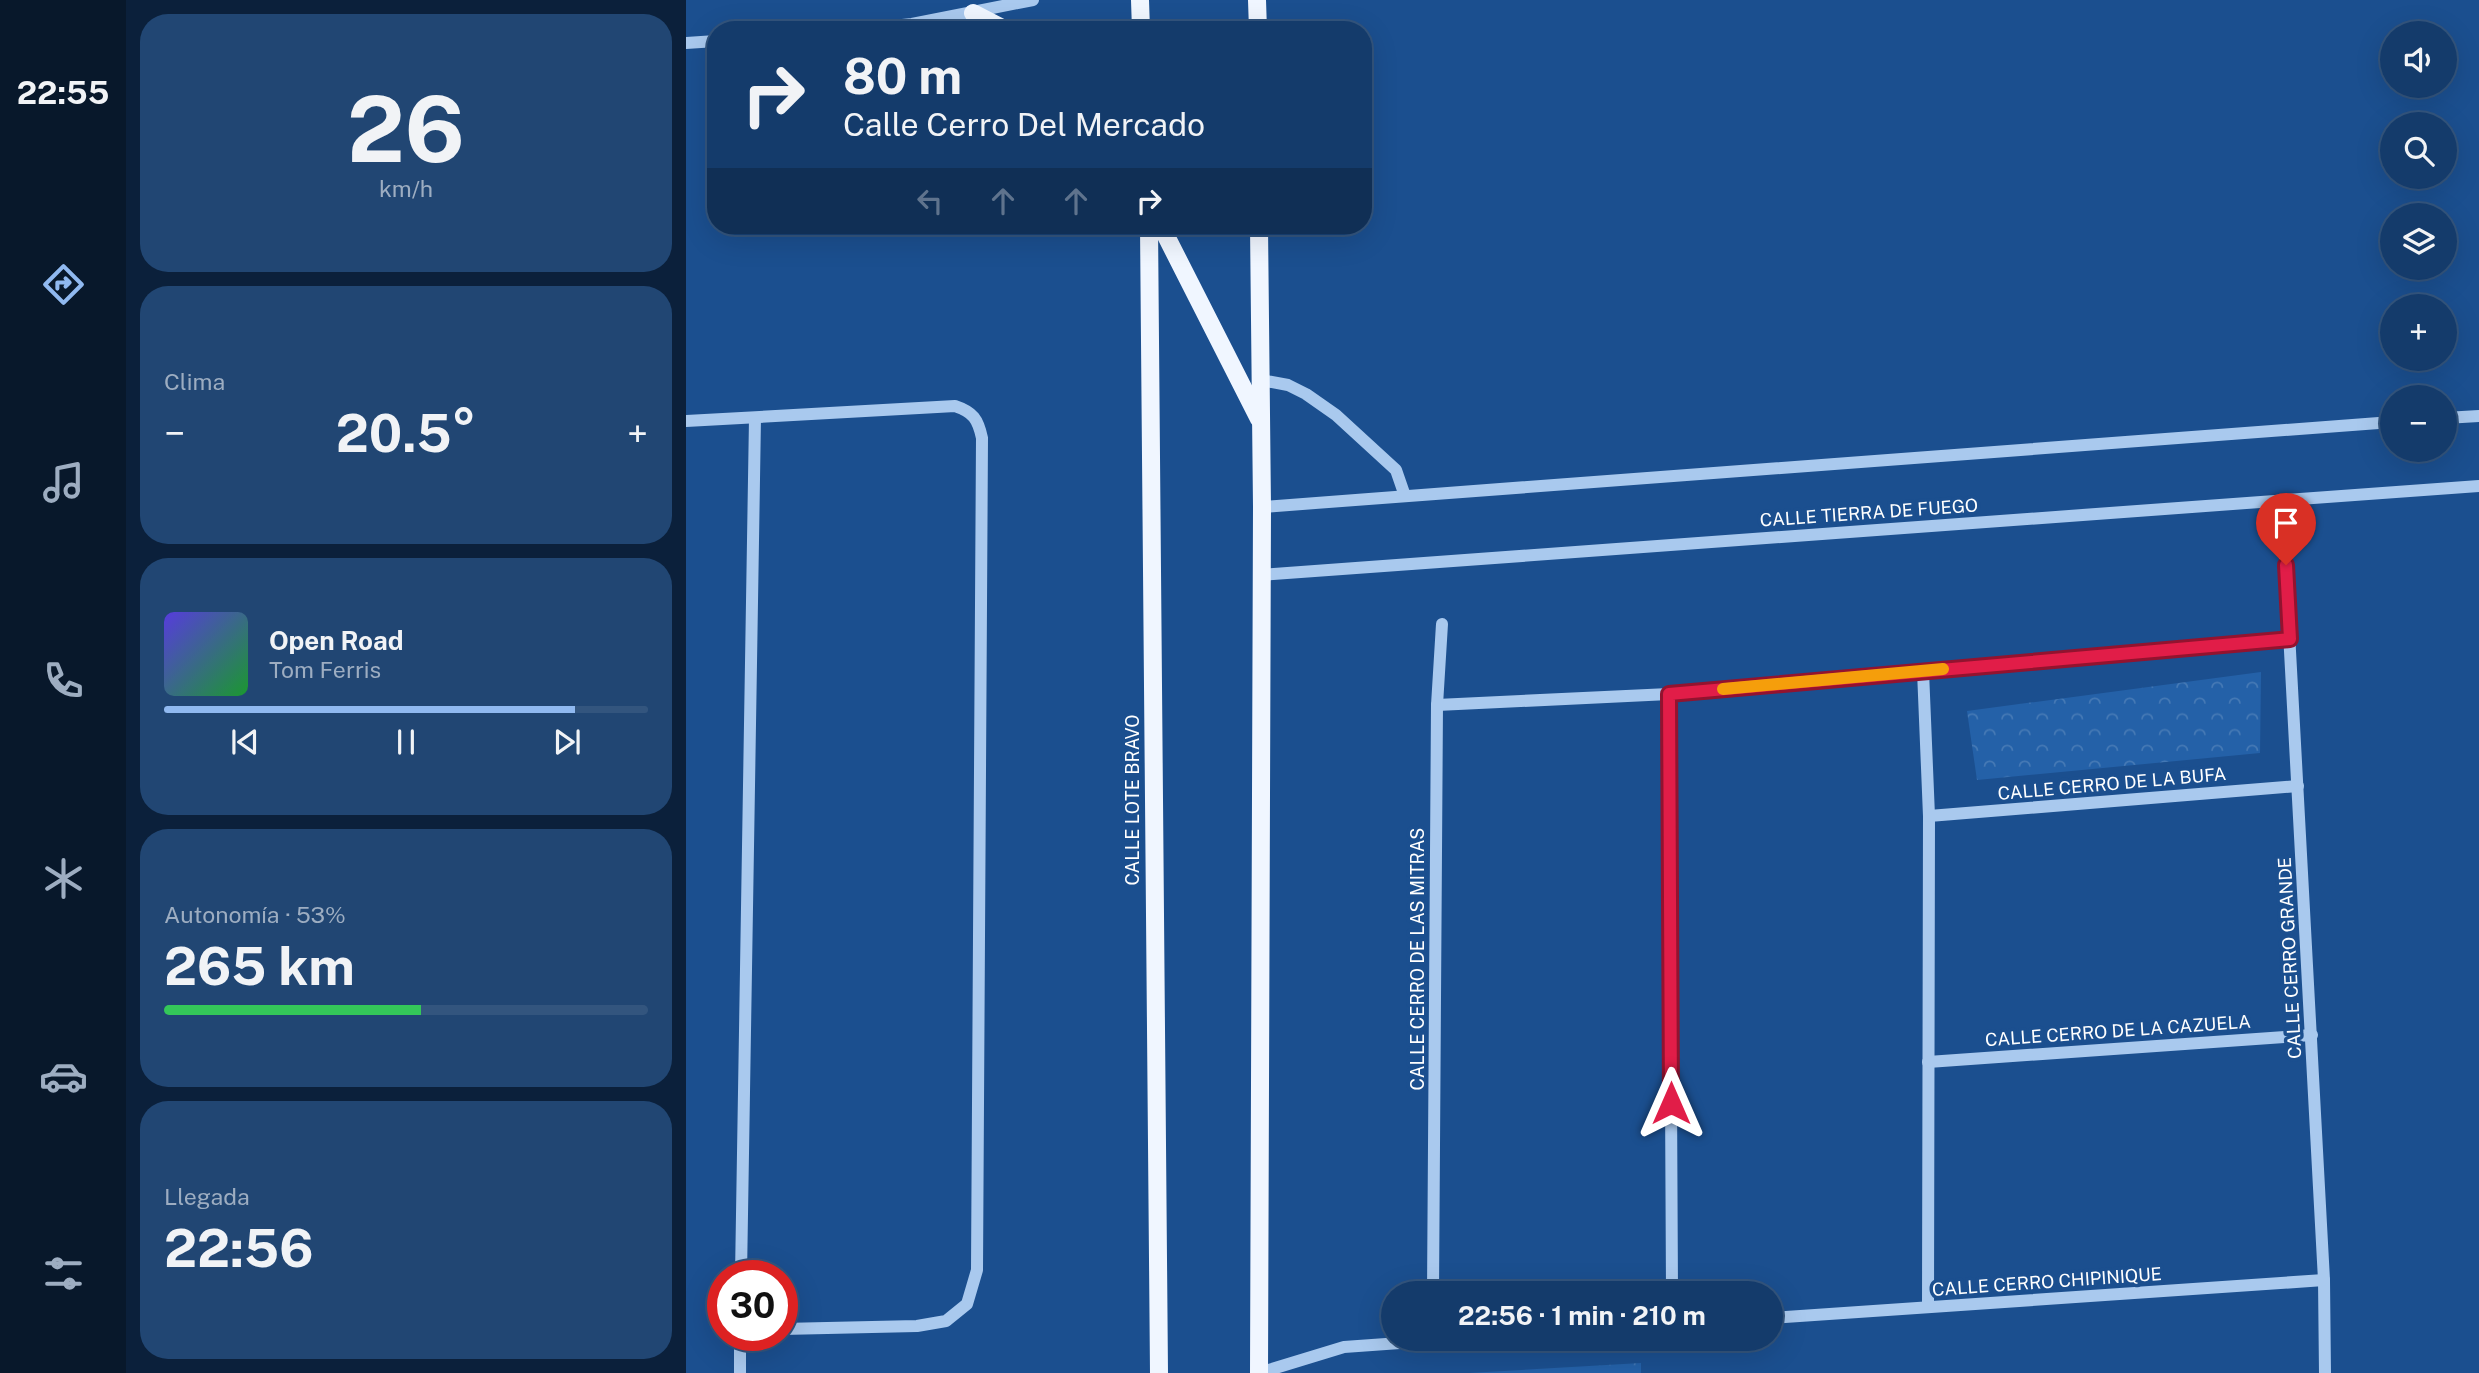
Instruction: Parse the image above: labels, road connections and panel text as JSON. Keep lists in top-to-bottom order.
{
  "streets": {
    "main road": ["CALLE LOTE BRAVO"],
    "street": [
      "CALLE TIERRA DE FUEGO",
      "CALLE CERRO DE LA BUFA",
      "CALLE CERRO GRANDE",
      "CALLE CERRO DE LAS MITRAS",
      "CALLE CERRO DE LA CAZUELA",
      "CALLE CERRO CHIPINIQUE"
    ]
  },
  "crossings": [
    ["CALLE CERRO DE LA BUFA", "CALLE CERRO GRANDE"],
    ["CALLE CERRO GRANDE", "CALLE CERRO DE LA CAZUELA"],
    ["CALLE CERRO GRANDE", "CALLE CERRO CHIPINIQUE"]
  ],
  "page": {
    "tabs": "22:55",
    "tile": [
      ["26", "km/h"],
      "Clima",
      ["Autonomía · 53%", "265 km"],
      ["Llegada", "22:56"]
    ],
    "map_buttons": ["+", "−"],
    "turn": ["80 m", "Calle Cerro Del Mercado"],
    "heat": ["−", "20.5°", "+"],
    "song": ["Open Road", "Tom Ferris"],
    "limit": "30",
    "trip": "22:56 · 1 min · 210 m"
  }
}
